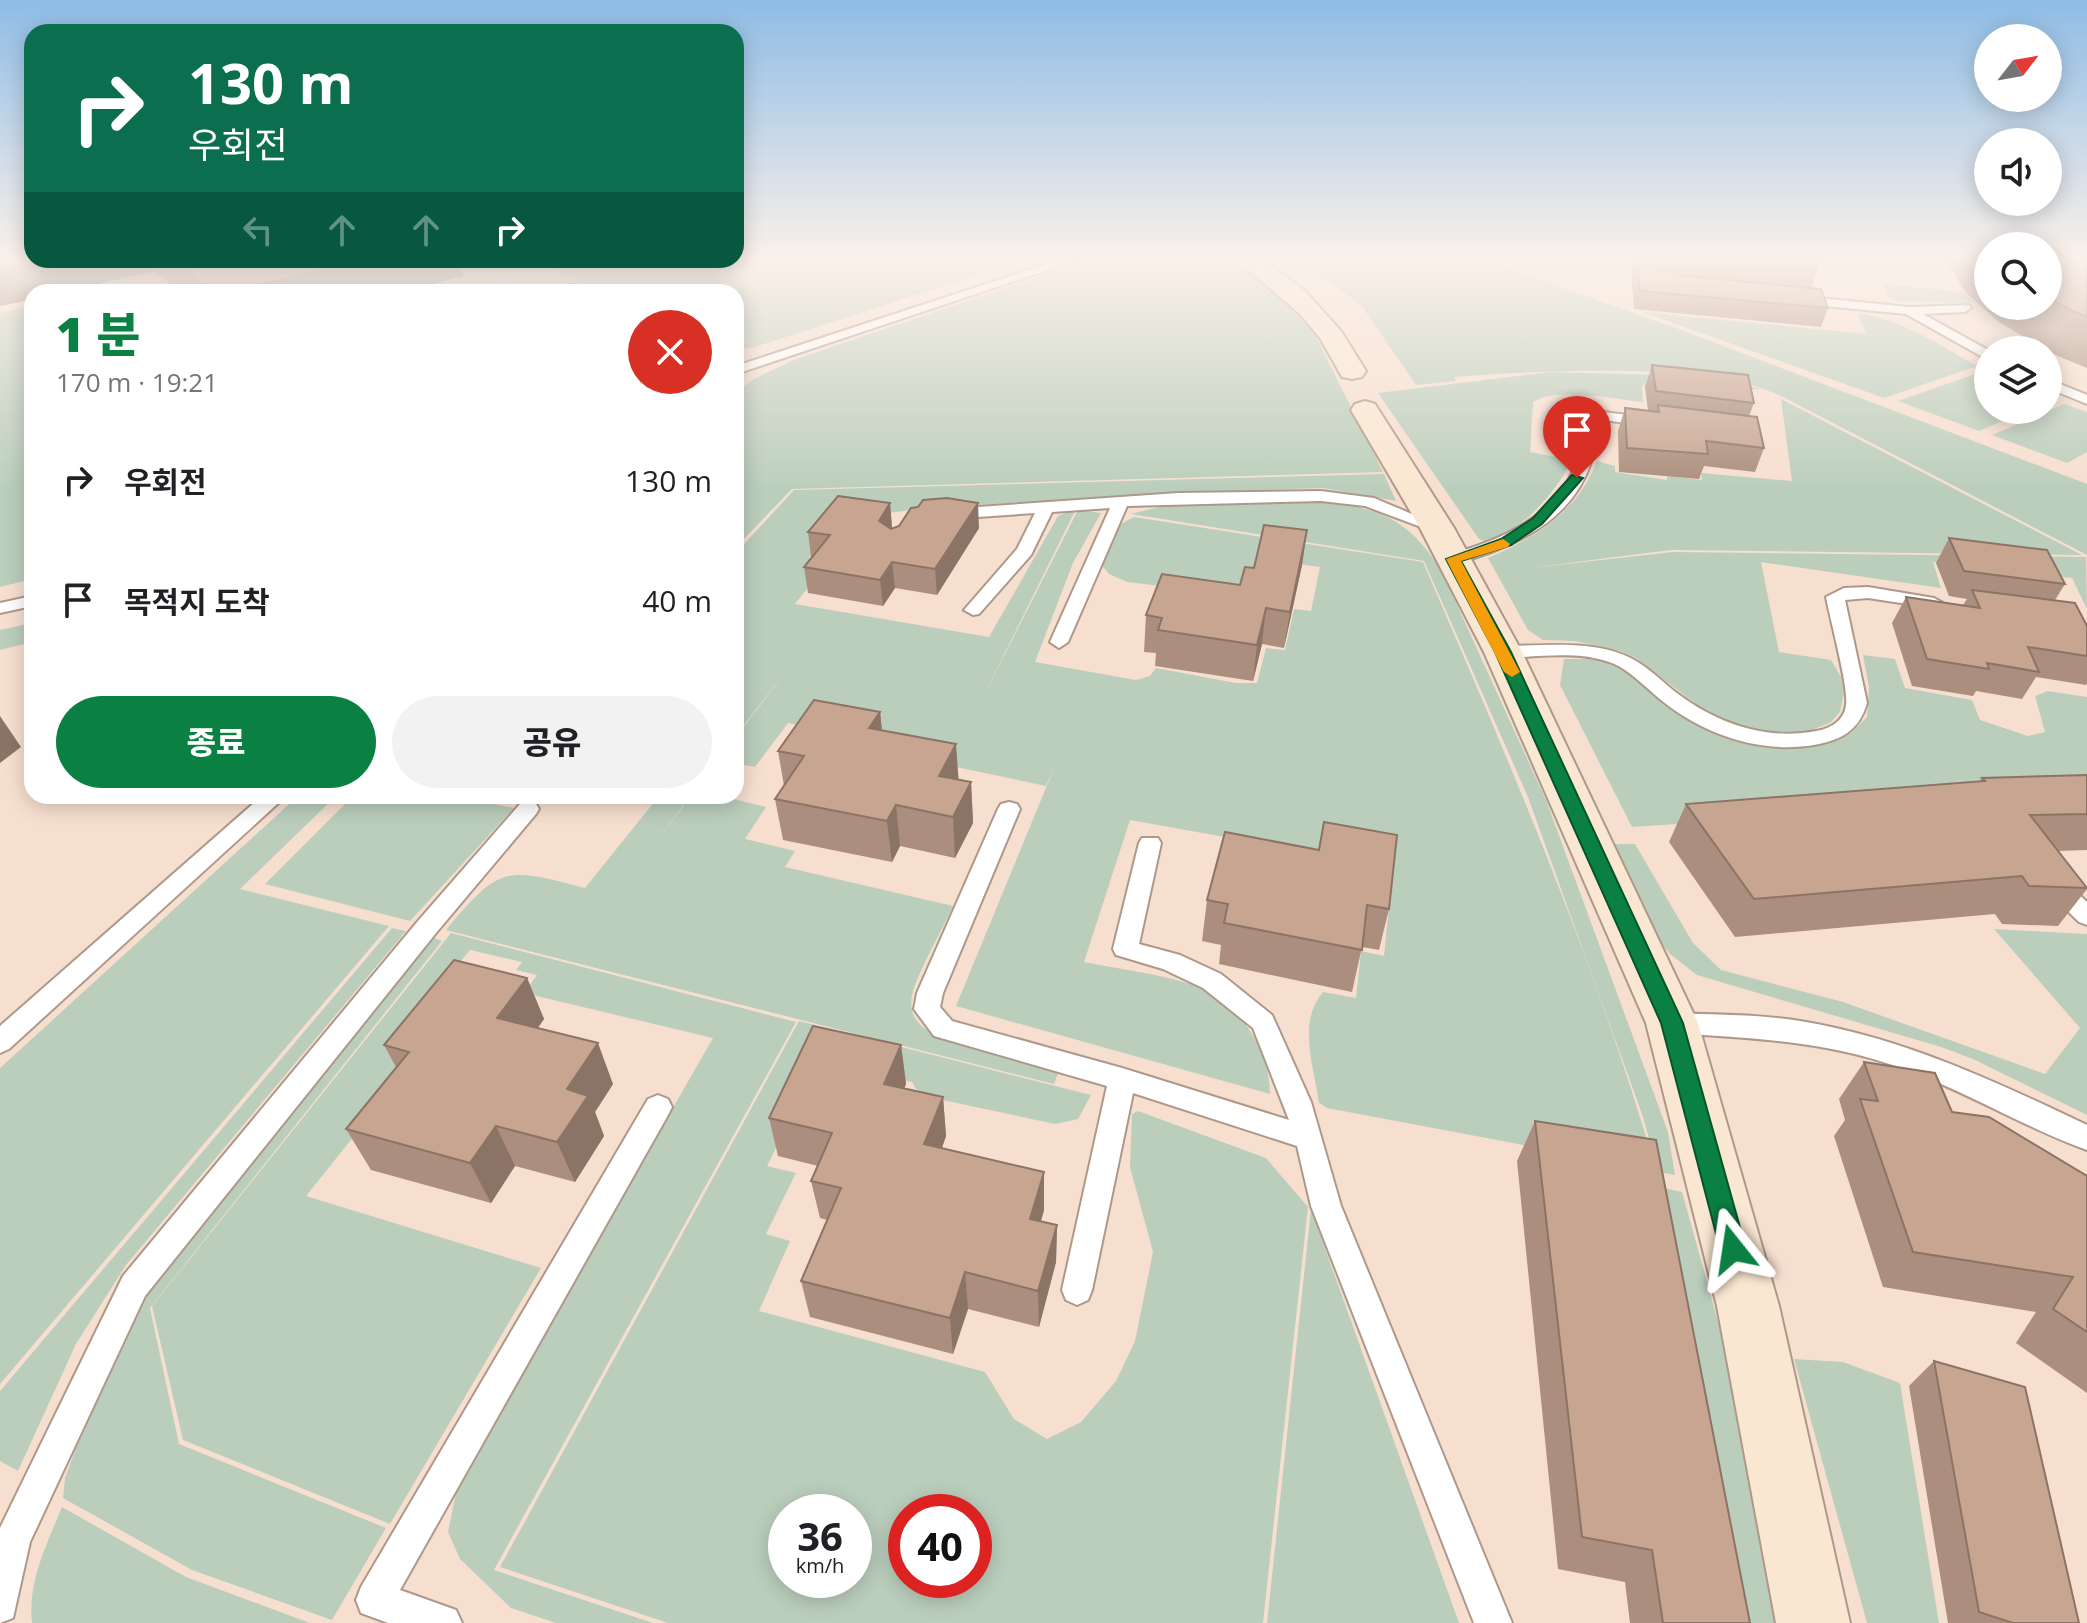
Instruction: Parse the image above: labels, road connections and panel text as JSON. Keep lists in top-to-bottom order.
{
  "north": "top right",
  "page": {
    "turn": ["130 m", "우회전"],
    "heading": ["1 분", "170 m · 19:21"],
    "list": [
      {
        "name": "우회전",
        "value": "130 m"
      },
      {
        "name": "목적지 도착",
        "value": "40 m"
      }
    ],
    "buttons": ["종료", "공유"],
    "speed": "36 km/h",
    "limit": "40"
  }
}
